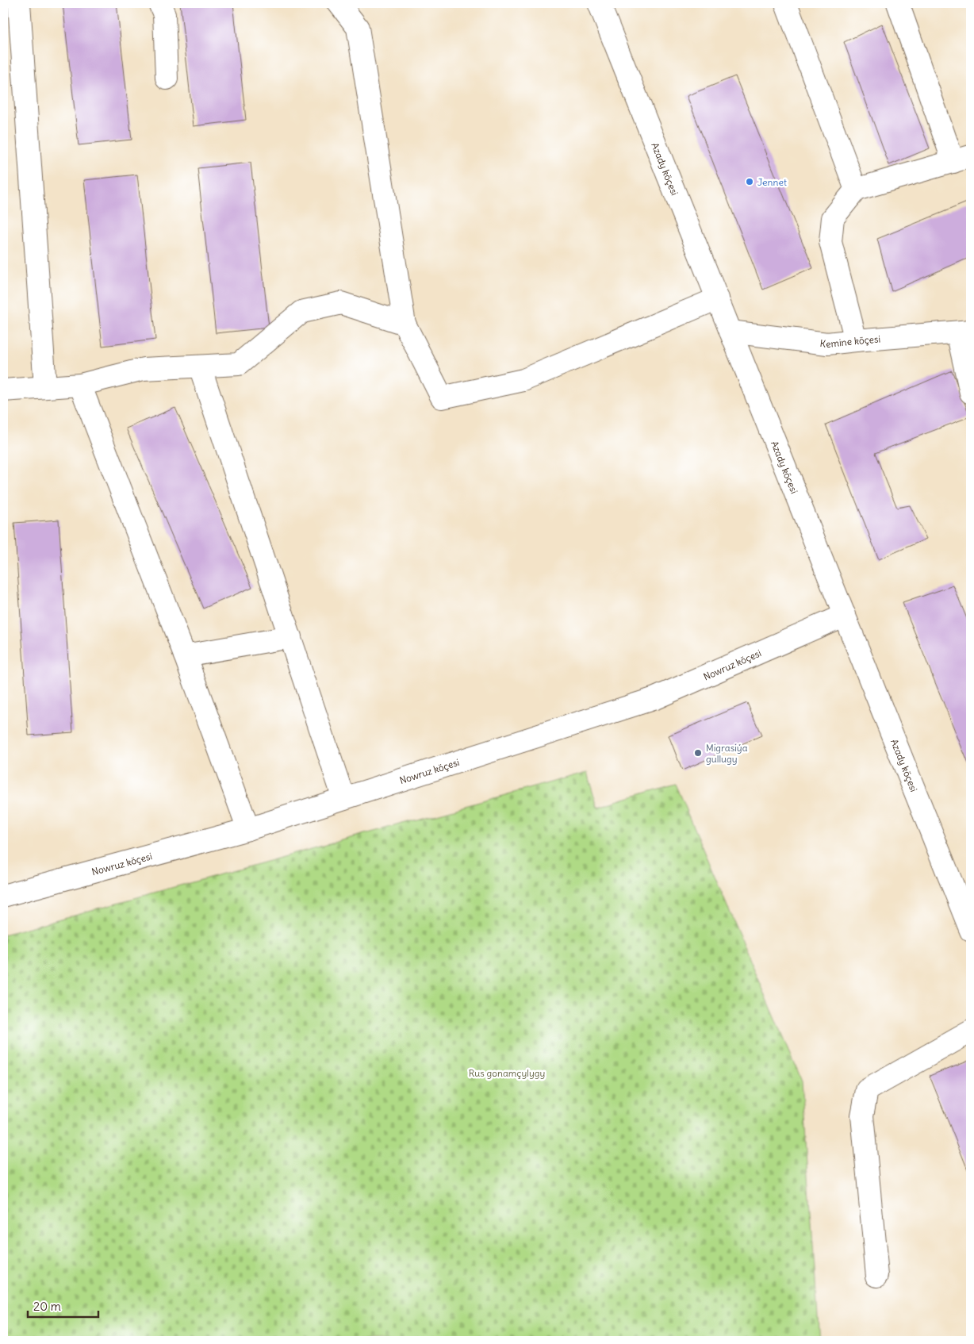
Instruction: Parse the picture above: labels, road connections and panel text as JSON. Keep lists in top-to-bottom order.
{
  "streets": {
    "main road": ["Azady köçesi", "Kemine köçesi", "Nowruz köçesi"]
  },
  "crossings": [
    ["Azady köçesi", "Kemine köçesi"],
    ["Azady köçesi", "Nowruz köçesi"]
  ],
  "parks": ["Rus gonamçylygy"],
  "places": ["Jennet", "Migrasiýa gullugy"],
  "scale_bar": "20 m"
}
